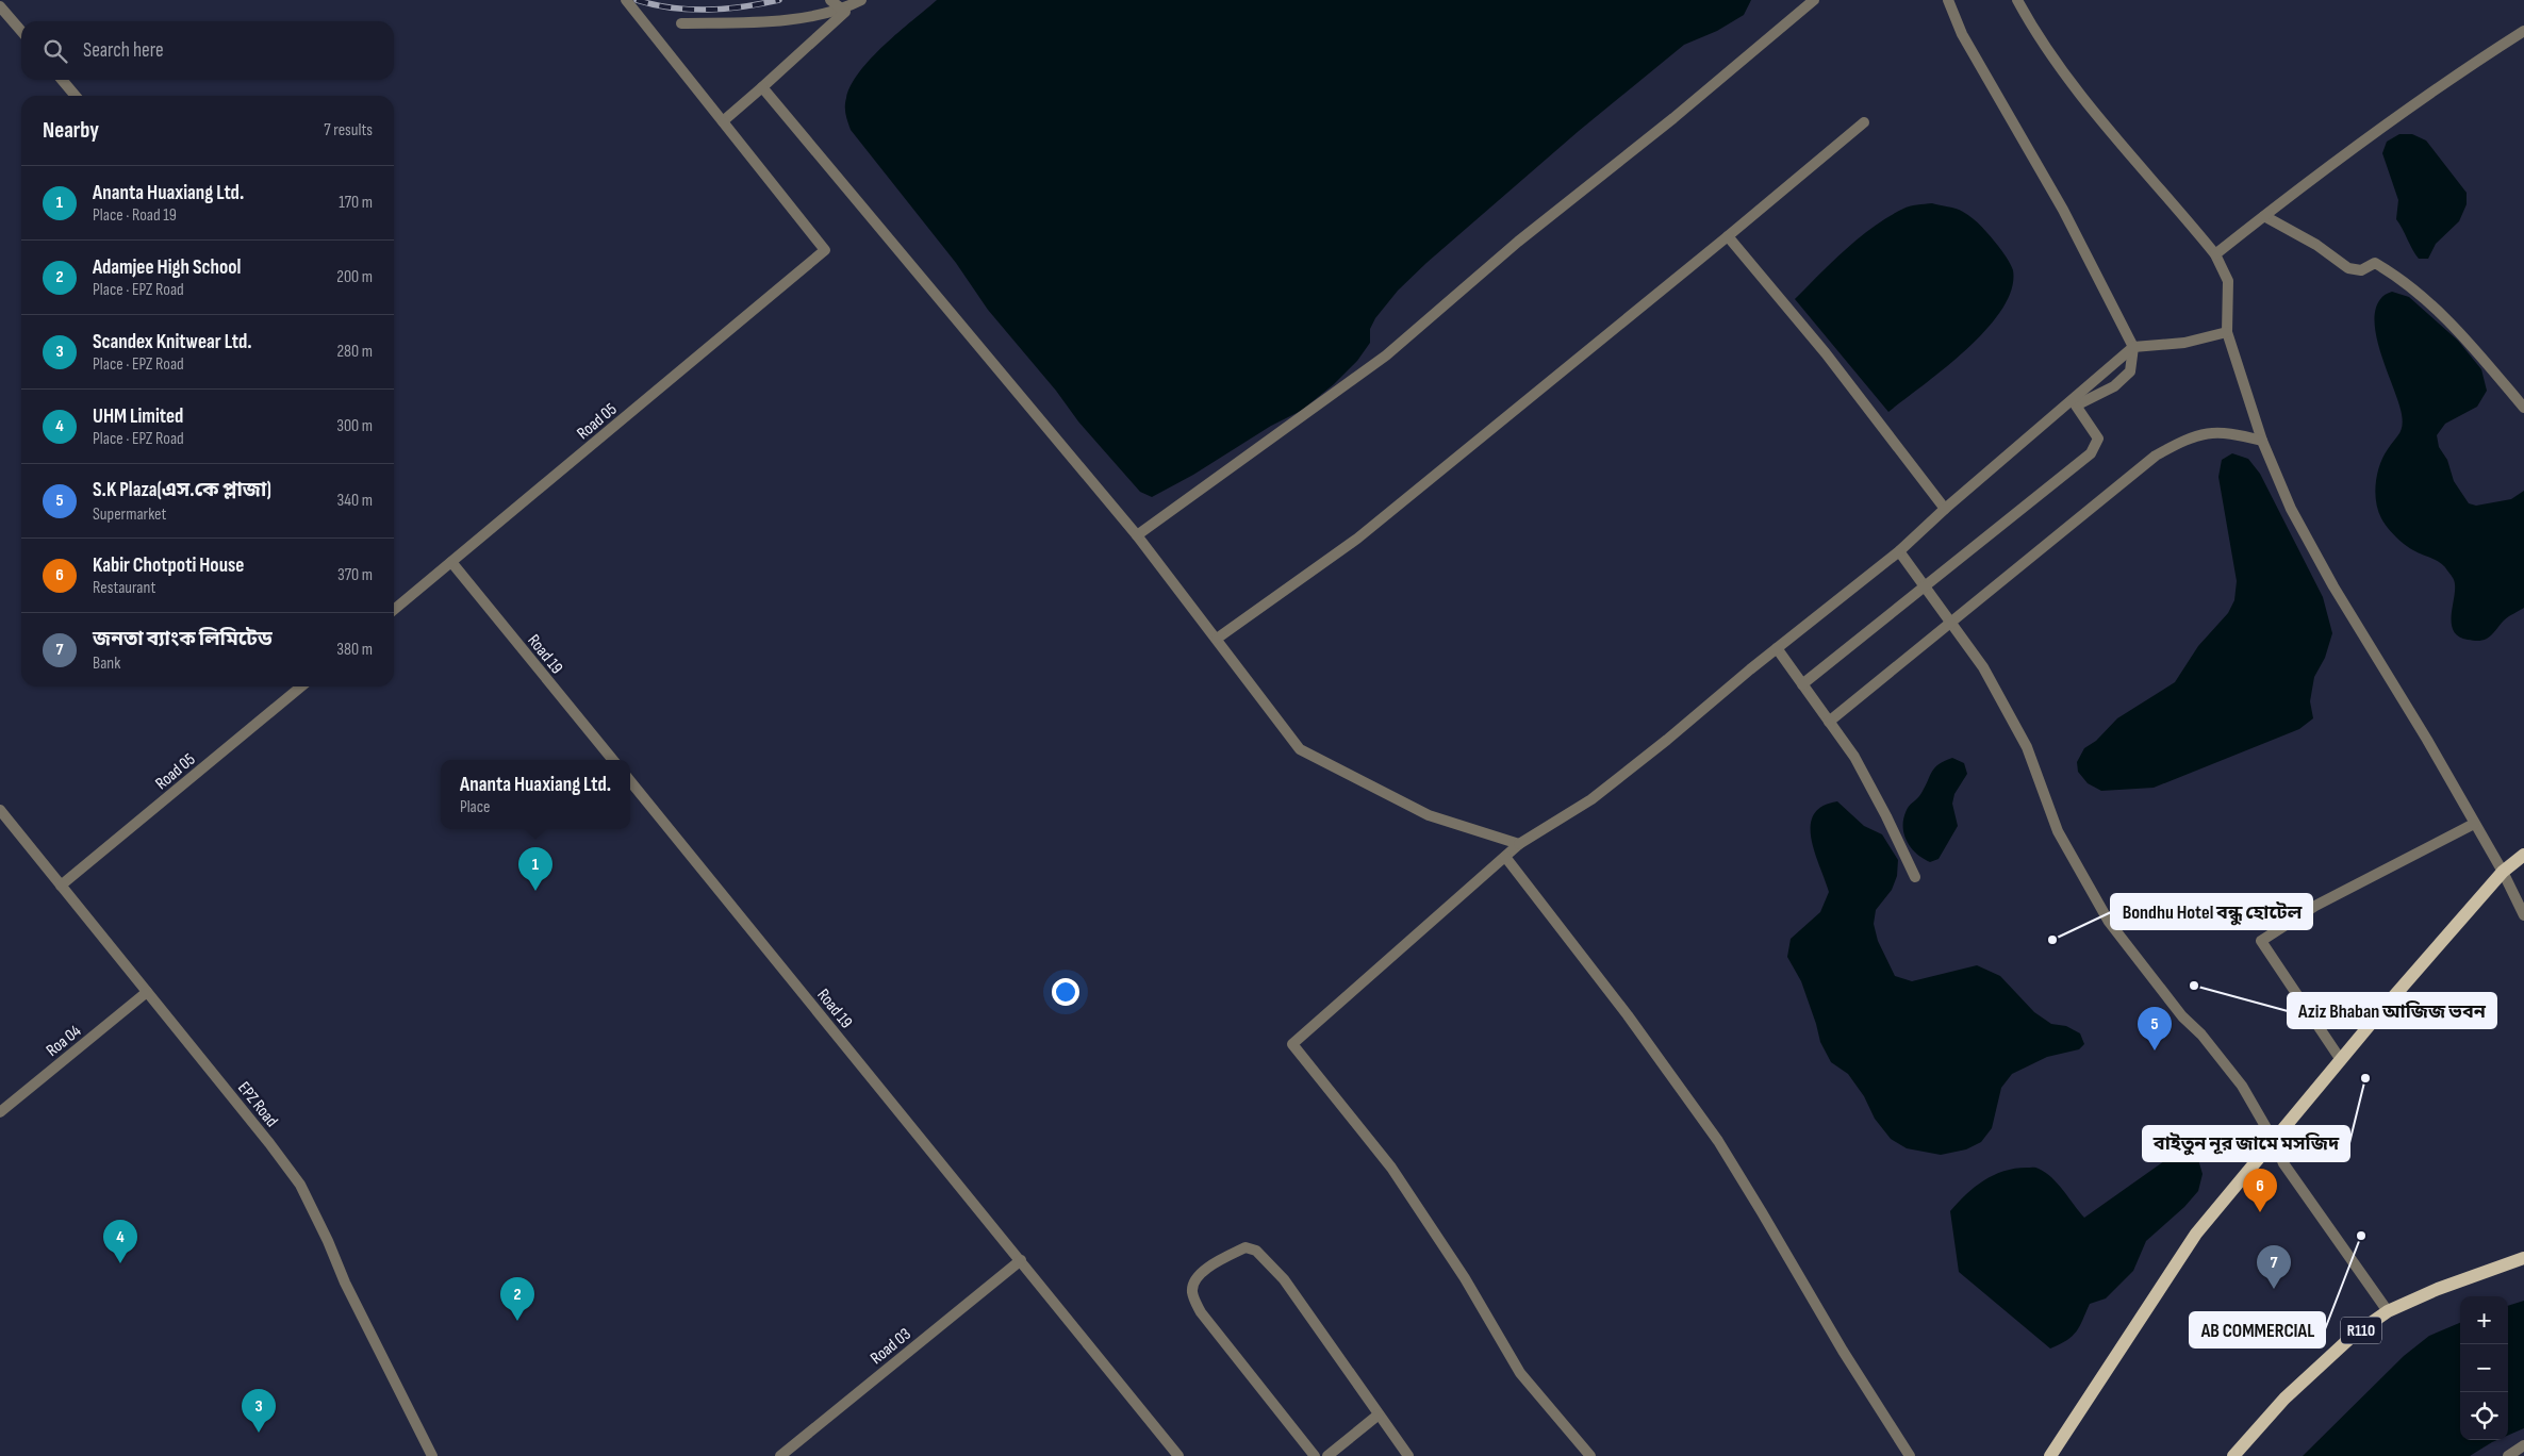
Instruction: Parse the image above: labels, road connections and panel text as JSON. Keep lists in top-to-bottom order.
{
  "streets": {
    "main road": ["R110"],
    "street": [
      "Road 05",
      "Road 19",
      "Roa 04",
      "EPZ Road",
      "Road 03"
    ]
  },
  "crossings": [
    ["Road 05", "Road 19"],
    ["Road 05", "EPZ Road"],
    ["Road 19", "Road 03"],
    ["Roa 04", "EPZ Road"]
  ],
  "places": [
    "Bondhu Hotel বন্ধু হোটেল",
    "Aziz Bhaban আজিজ ভবন",
    "বাইতুন নূর জামে মসজিদ",
    "AB COMMERCIAL"
  ],
  "page": {
    "search": "Search here",
    "heading": ["Nearby", "7 results"],
    "list": [
      {
        "mark": "1",
        "name": "Ananta Huaxiang Ltd.",
        "note": "Place · Road 19",
        "value": "170 m"
      },
      {
        "mark": "2",
        "name": "Adamjee High School",
        "note": "Place · EPZ Road",
        "value": "200 m"
      },
      {
        "mark": "3",
        "name": "Scandex Knitwear Ltd.",
        "note": "Place · EPZ Road",
        "value": "280 m"
      },
      {
        "mark": "4",
        "name": "UHM Limited",
        "note": "Place · EPZ Road",
        "value": "300 m"
      },
      {
        "mark": "5",
        "name": "S.K Plaza(এস.কে প্লাজা)",
        "note": "Supermarket",
        "value": "340 m"
      },
      {
        "mark": "6",
        "name": "Kabir Chotpoti House",
        "note": "Restaurant",
        "value": "370 m"
      },
      {
        "mark": "7",
        "name": "জনতা ব্যাংক লিমিটেড",
        "note": "Bank",
        "value": "380 m"
      }
    ],
    "popup": ["Ananta Huaxiang Ltd.", "Place"],
    "pins": [
      "1",
      "5",
      "6",
      "4",
      "7",
      "2",
      "3"
    ],
    "map_buttons": ["+", "−"]
  }
}
